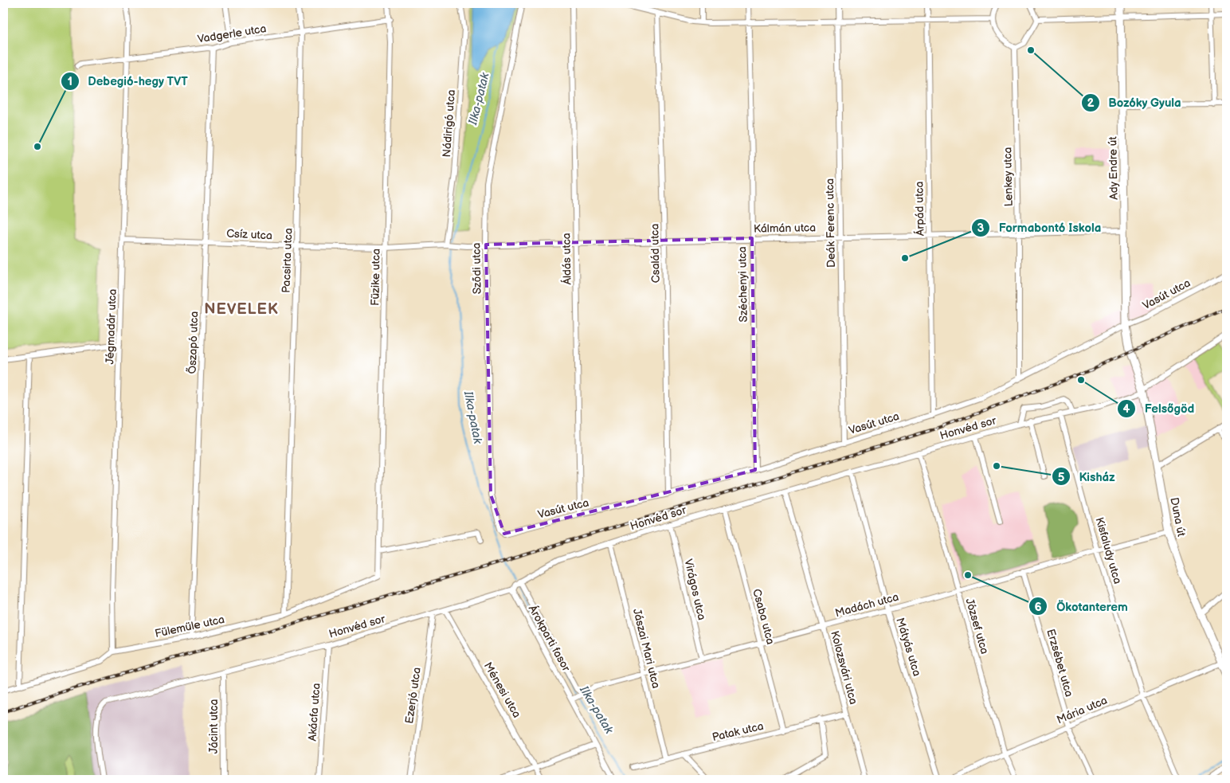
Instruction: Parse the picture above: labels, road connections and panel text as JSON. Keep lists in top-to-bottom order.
{
  "streets": {
    "street": [
      "Vadgerle utca",
      "Nádirigó utca",
      "Ady Endre út",
      "Lenkey utca",
      "Árpád utca",
      "Deák Ferenc utca",
      "Kálmán utca",
      "Csíz utca",
      "Család utca",
      "Áldás utca",
      "Pacsirta utca",
      "Sződi utca",
      "Füzike utca",
      "Széchenyi utca",
      "Vasút utca",
      "Jégmadár utca",
      "Őszapó utca",
      "Honvéd sor",
      "Duna út",
      "Kisfaludy utca",
      "Virágos utca",
      "Madách utca",
      "Csaba utca",
      "Fülemüle utca",
      "József utca",
      "Árokparti fasor",
      "Mátyás utca",
      "Jászai Mari utca",
      "Erzsébet utca",
      "Kolozsvári utca",
      "Ménesi utca",
      "Ezerjó utca",
      "Mária utca",
      "Akácfa utca",
      "Jácint utca",
      "Patak utca"
    ]
  },
  "crossings": [
    ["Vadgerle utca", "Pacsirta utca"],
    ["Vadgerle utca", "Füzike utca"],
    ["Vadgerle utca", "Jégmadár utca"],
    ["Vadgerle utca", "Őszapó utca"],
    ["Nádirigó utca", "Kálmán utca"],
    ["Nádirigó utca", "Csíz utca"],
    ["Ady Endre út", "Kálmán utca"],
    ["Ady Endre út", "Vasút utca"],
    ["Ady Endre út", "Duna út"],
    ["Lenkey utca", "Kálmán utca"],
    ["Lenkey utca", "Vasút utca"],
    ["Árpád utca", "Kálmán utca"],
    ["Árpád utca", "Vasút utca"],
    ["Deák Ferenc utca", "Kálmán utca"],
    ["Deák Ferenc utca", "Vasút utca"],
    ["Kálmán utca", "Csíz utca"],
    ["Kálmán utca", "Család utca"],
    ["Kálmán utca", "Áldás utca"],
    ["Kálmán utca", "Sződi utca"],
    ["Kálmán utca", "Széchenyi utca"],
    ["Csíz utca", "Pacsirta utca"],
    ["Csíz utca", "Füzike utca"],
    ["Csíz utca", "Jégmadár utca"],
    ["Csíz utca", "Őszapó utca"],
    ["Család utca", "Vasút utca"],
    ["Áldás utca", "Vasút utca"],
    ["Pacsirta utca", "Fülemüle utca"],
    ["Sződi utca", "Vasút utca"],
    ["Füzike utca", "Fülemüle utca"],
    ["Széchenyi utca", "Vasút utca"],
    ["Jégmadár utca", "Fülemüle utca"],
    ["Őszapó utca", "Fülemüle utca"],
    ["Honvéd sor", "Duna út"],
    ["Honvéd sor", "Kisfaludy utca"],
    ["Honvéd sor", "Virágos utca"],
    ["Honvéd sor", "Csaba utca"],
    ["Honvéd sor", "József utca"],
    ["Honvéd sor", "Árokparti fasor"],
    ["Honvéd sor", "Mátyás utca"],
    ["Honvéd sor", "Jászai Mari utca"],
    ["Honvéd sor", "Kolozsvári utca"],
    ["Honvéd sor", "Ménesi utca"],
    ["Honvéd sor", "Ezerjó utca"],
    ["Honvéd sor", "Akácfa utca"],
    ["Honvéd sor", "Jácint utca"],
    ["Duna út", "Madách utca"],
    ["Duna út", "Mária utca"],
    ["Kisfaludy utca", "Madách utca"],
    ["Kisfaludy utca", "Mária utca"],
    ["Virágos utca", "Madách utca"],
    ["Madách utca", "Csaba utca"],
    ["Madách utca", "József utca"],
    ["Madách utca", "Árokparti fasor"],
    ["Madách utca", "Mátyás utca"],
    ["Madách utca", "Jászai Mari utca"],
    ["Madách utca", "Erzsébet utca"],
    ["Madách utca", "Kolozsvári utca"],
    ["Csaba utca", "Patak utca"],
    ["József utca", "Mária utca"],
    ["Jászai Mari utca", "Patak utca"],
    ["Erzsébet utca", "Mária utca"],
    ["Kolozsvári utca", "Patak utca"]
  ],
  "districts": ["NEVELEK"],
  "water": ["Ilka-patak"],
  "places": [
    "Bozóky Gyula",
    "Debegió-hegy TVT",
    "Formabontó Iskola",
    "Felsőgöd",
    "Kisház",
    "Ökotanterem"
  ]
}
